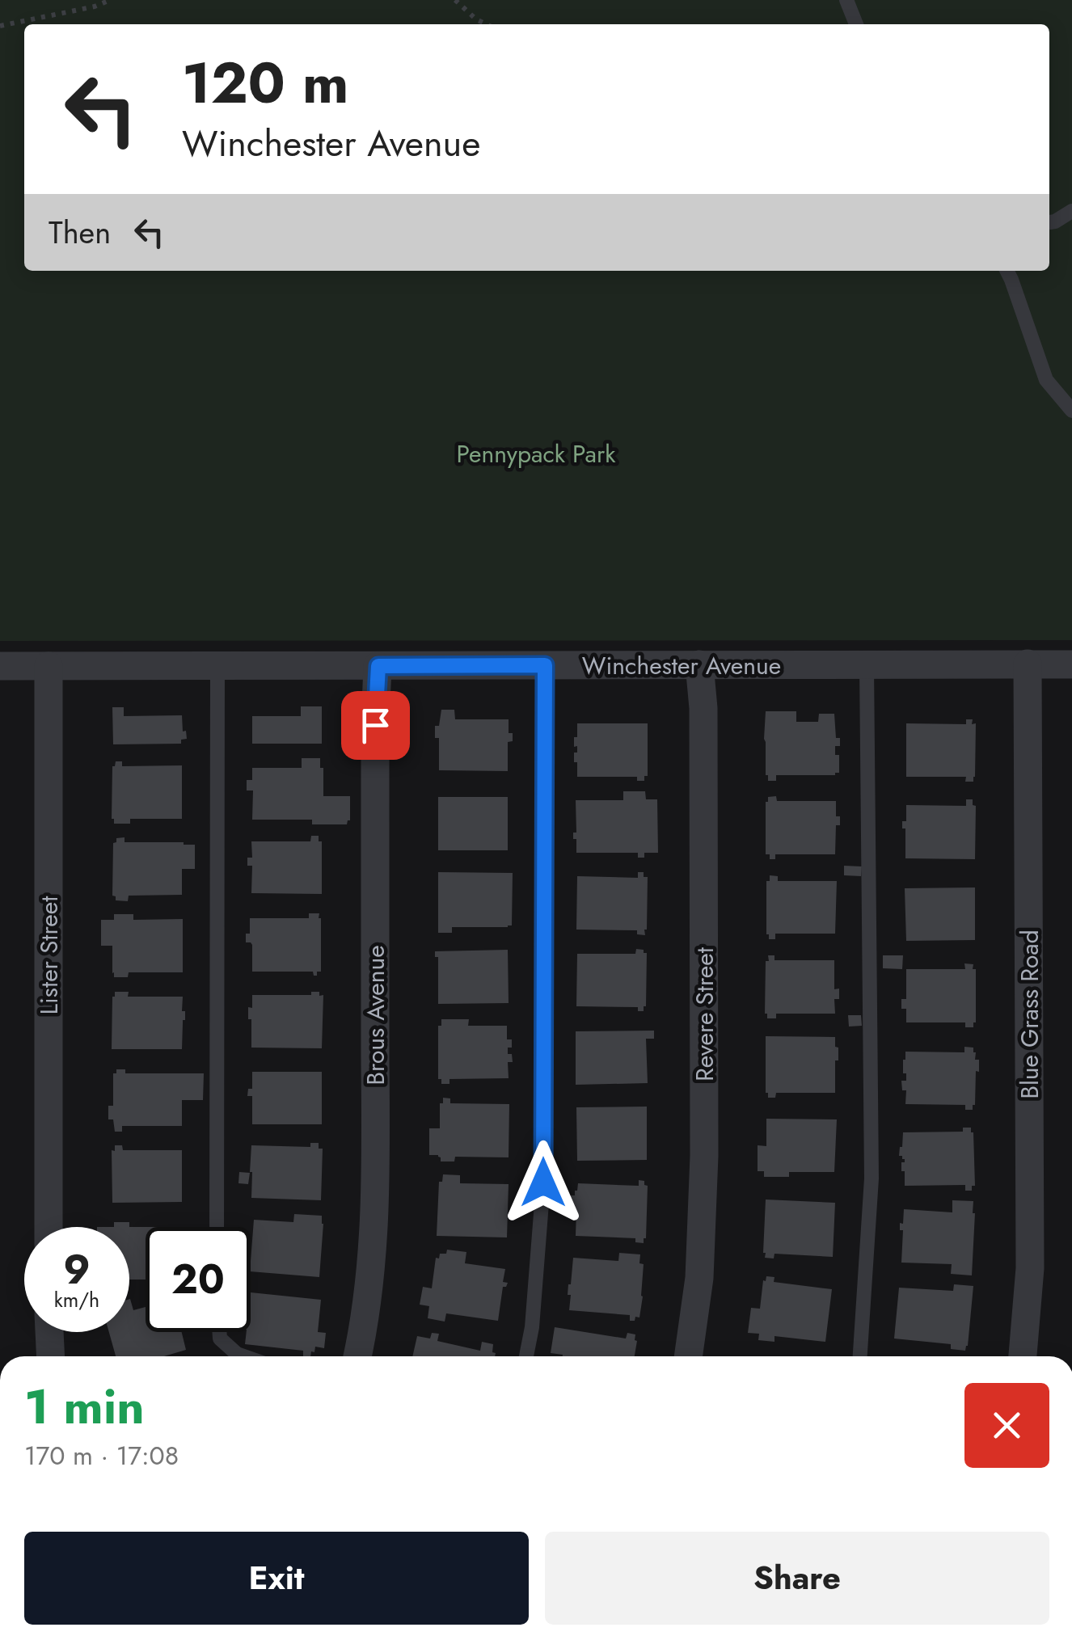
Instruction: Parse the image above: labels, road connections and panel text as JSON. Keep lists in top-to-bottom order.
{
  "streets": {
    "street": [
      "Winchester Avenue",
      "Lister Street",
      "Revere Street",
      "Blue Grass Road",
      "Brous Avenue"
    ]
  },
  "crossings": [
    ["Winchester Avenue", "Lister Street"],
    ["Winchester Avenue", "Revere Street"],
    ["Winchester Avenue", "Blue Grass Road"],
    ["Winchester Avenue", "Brous Avenue"]
  ],
  "parks": ["Pennypack Park"],
  "page": {
    "turn": ["120 m", "Winchester Avenue"],
    "then": "Then",
    "speed": "9 km/h",
    "limit": "20",
    "heading": ["1 min", "170 m · 17:08"],
    "buttons": ["Exit", "Share"]
  }
}
